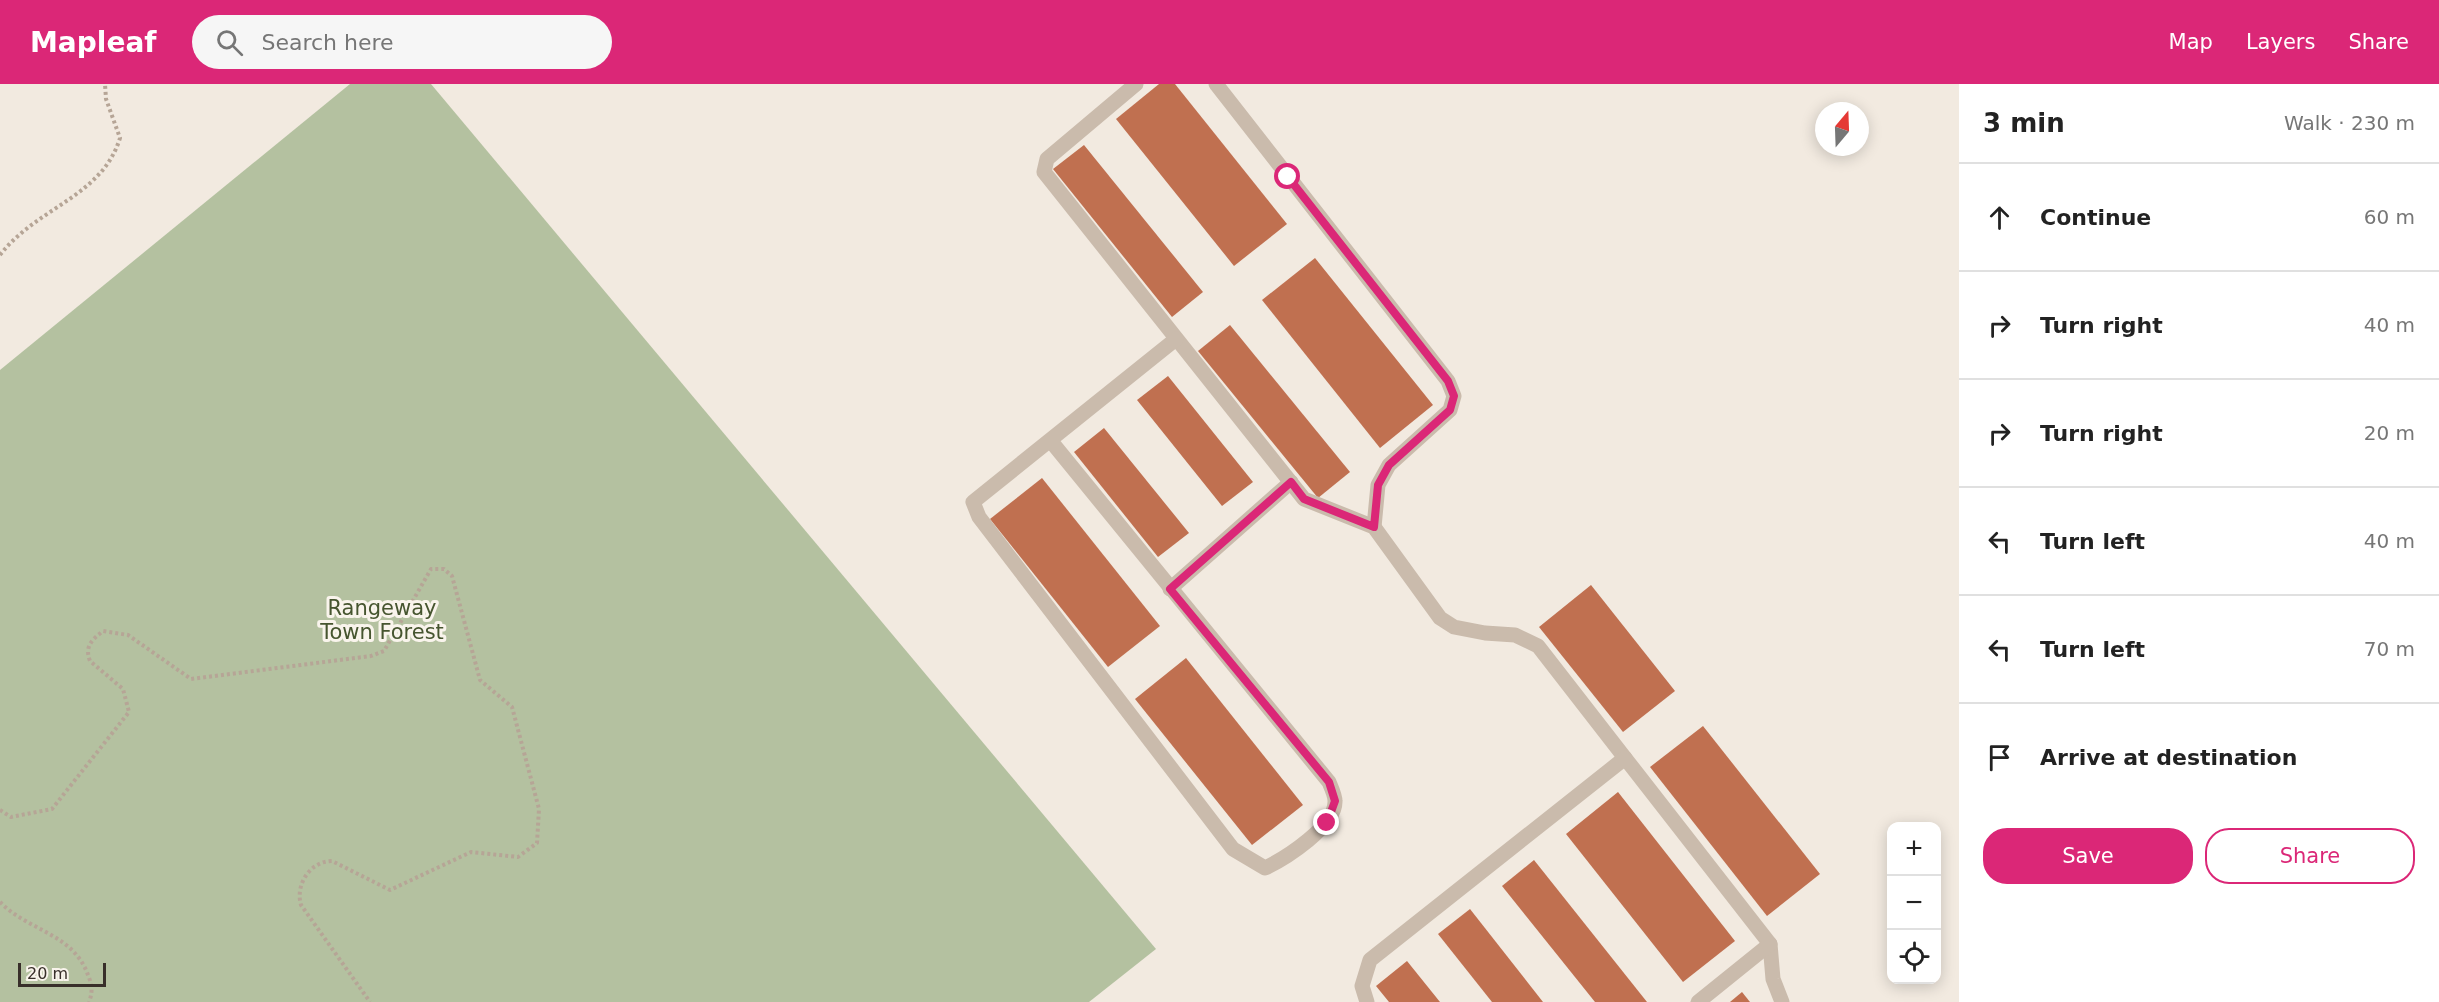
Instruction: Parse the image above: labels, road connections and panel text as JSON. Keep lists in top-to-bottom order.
{
  "parks": ["Rangeway Town Forest"],
  "scale_bar": "20 m",
  "north": "top",
  "page": {
    "header": "Mapleaf",
    "search": "Search here",
    "nav": ["Map", "Layers", "Share"],
    "heading": ["3 min", "Walk · 230 m"],
    "list": [
      ["Continue", "60 m"],
      ["Turn right", "40 m"],
      ["Turn right", "20 m"],
      ["Turn left", "40 m"],
      ["Turn left", "70 m"],
      "Arrive at destination"
    ],
    "buttons": ["Save", "Share"],
    "map_buttons": ["+", "−"],
    "scale": "20 m"
  }
}
